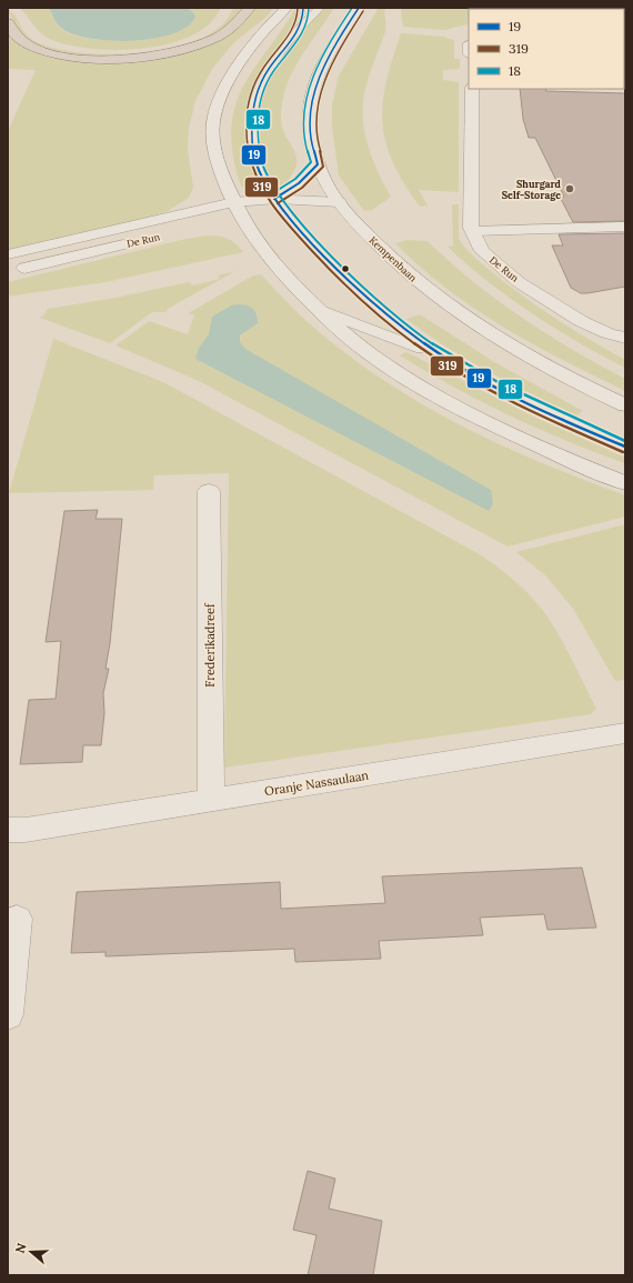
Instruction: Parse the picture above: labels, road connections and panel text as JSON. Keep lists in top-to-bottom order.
{
  "streets": {
    "main road": [
      "De Run",
      "Kempenbaan",
      "Frederikadreef",
      "Oranje Nassaulaan"
    ]
  },
  "crossings": [
    ["De Run", "Kempenbaan"],
    ["Frederikadreef", "Oranje Nassaulaan"]
  ],
  "places": ["Shurgard Self-Storage"],
  "lines": ["transit line 19", "transit line 319", "transit line 18"],
  "legend": ["19", "319", "18"],
  "north": "left"
}
